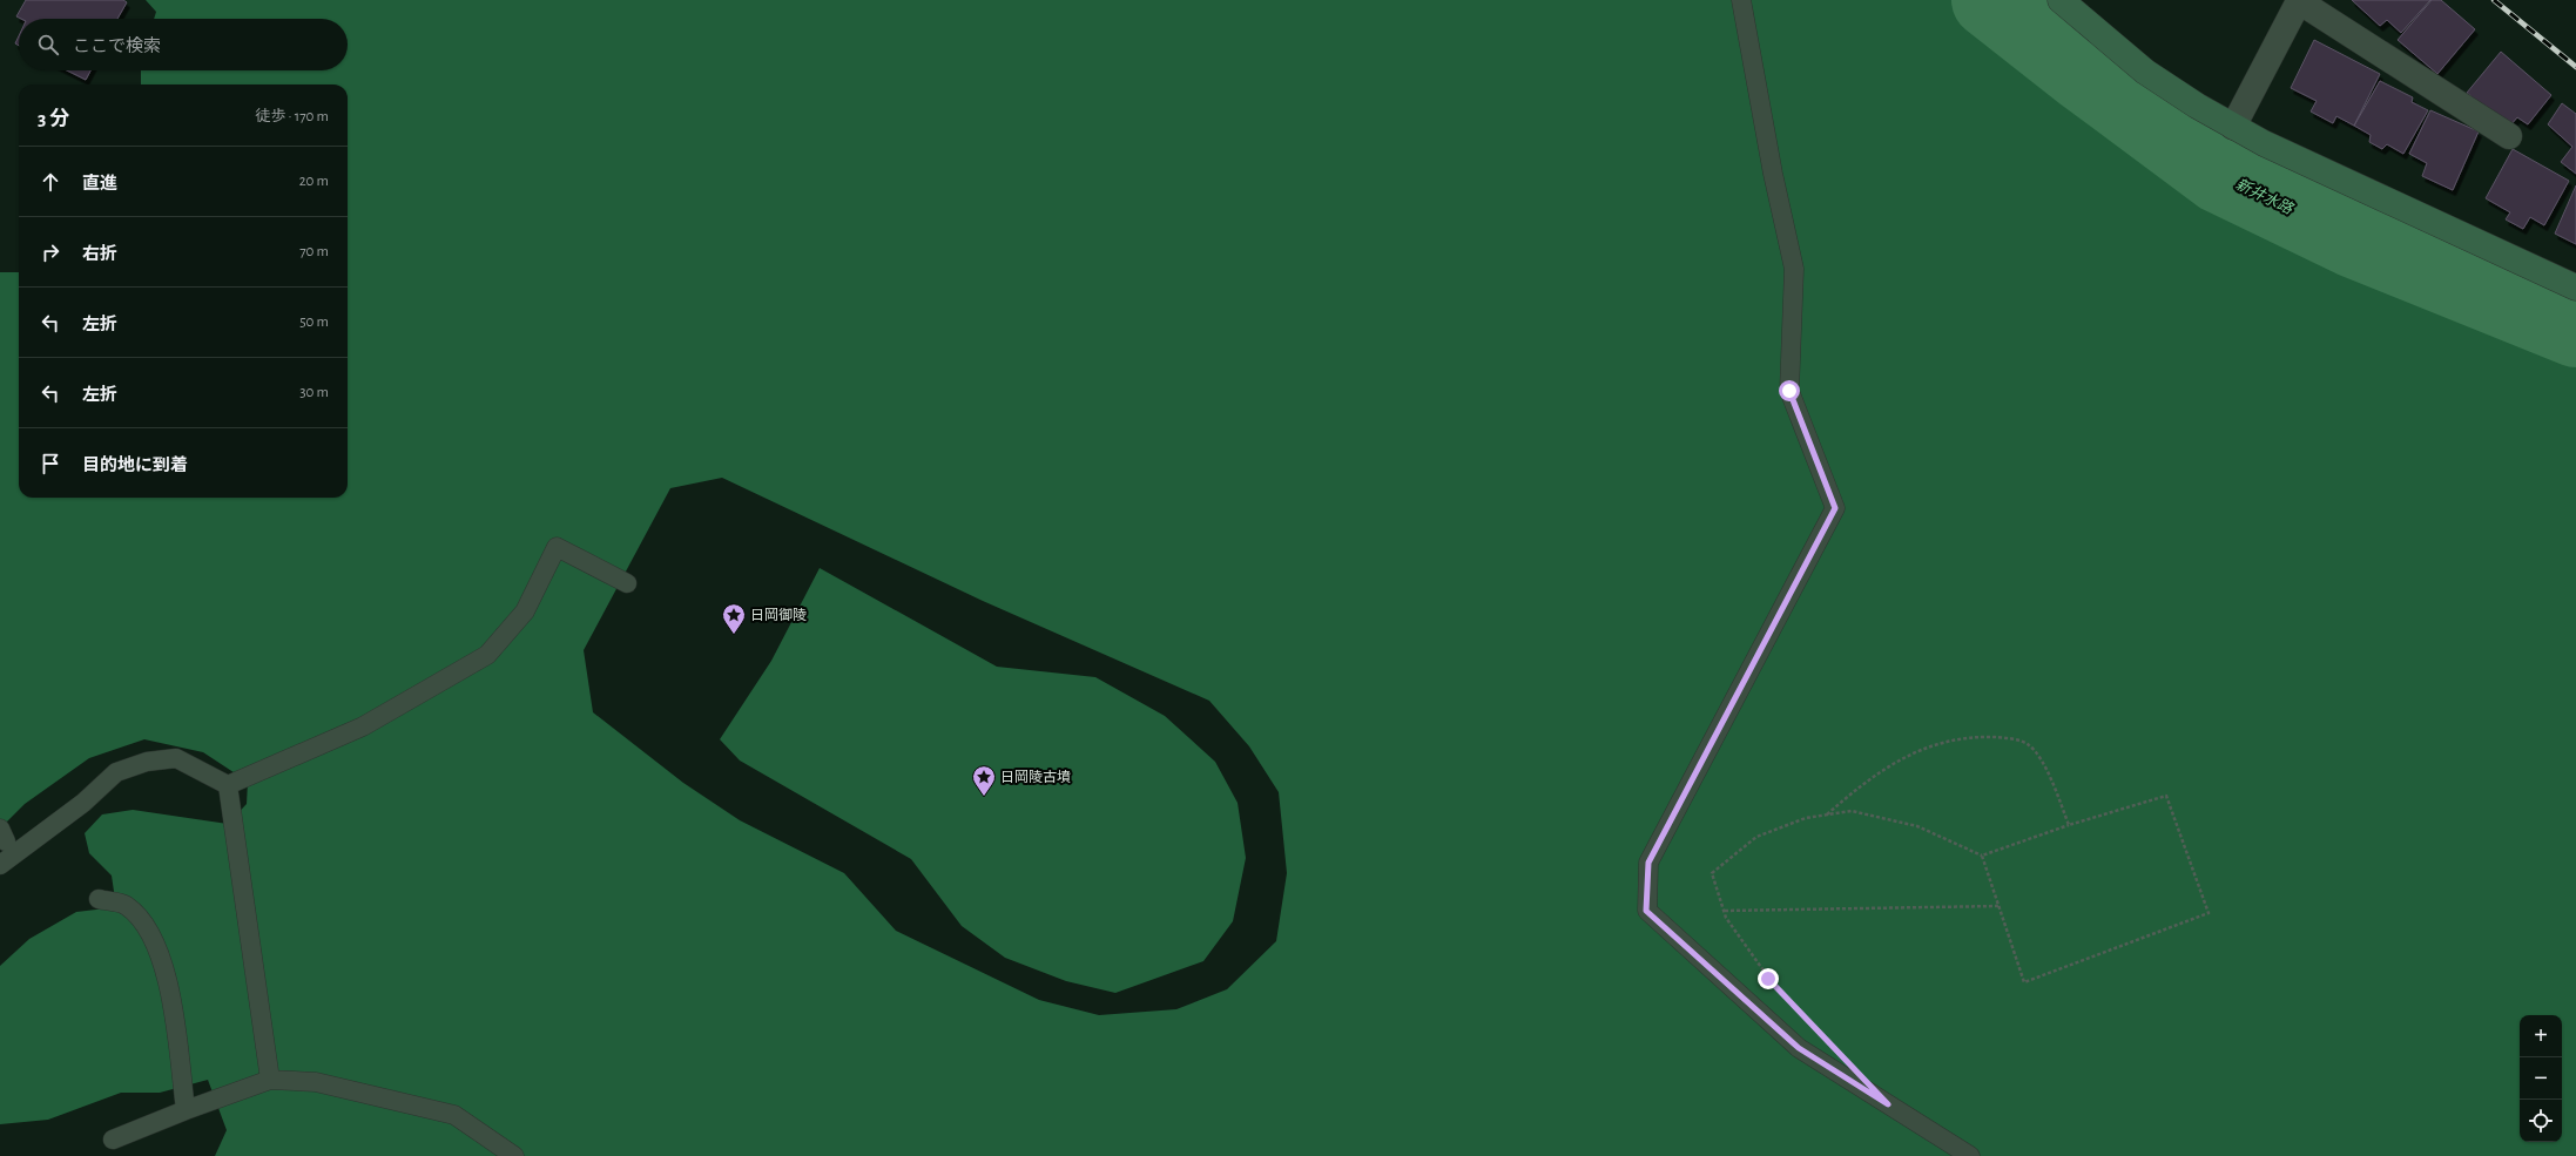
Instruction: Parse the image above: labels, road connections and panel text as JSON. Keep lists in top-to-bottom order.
{
  "water": ["新井水路"],
  "places": {
    "place": ["日岡御陵", "日岡陵古墳"]
  },
  "page": {
    "search": "ここで検索",
    "heading": ["3 分", "徒歩 · 170 m"],
    "list": [
      ["直進", "20 m"],
      ["右折", "70 m"],
      ["左折", "50 m"],
      ["左折", "30 m"],
      "目的地に到着"
    ],
    "map_buttons": ["+", "−"]
  }
}
